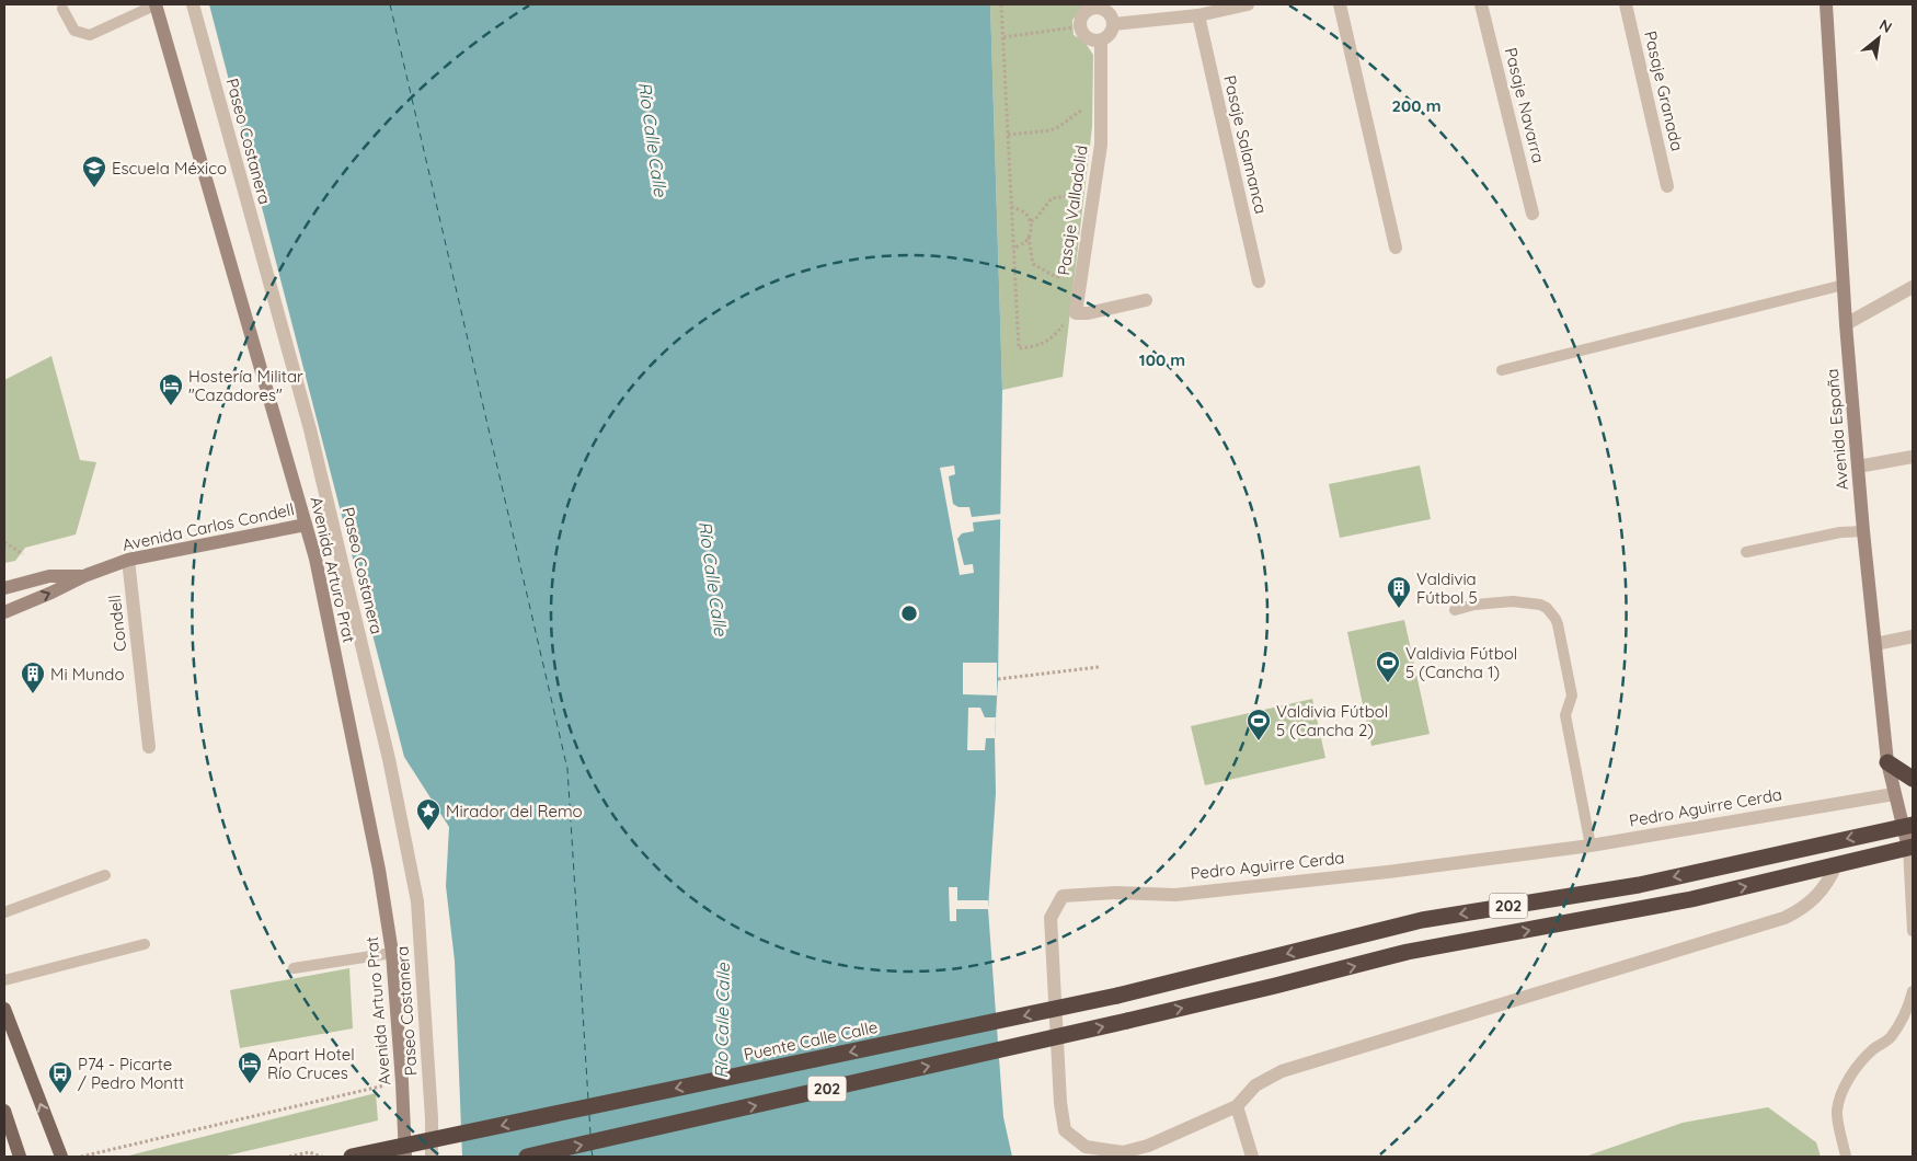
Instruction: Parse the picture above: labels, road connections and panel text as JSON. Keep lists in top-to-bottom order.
{
  "streets": {
    "highway": ["202", "Puente Calle Calle"],
    "main road": ["Avenida España", "Avenida Carlos Condell", "Avenida Arturo Prat"],
    "street": [
      "Pasaje Granada",
      "Pasaje Navarra",
      "Paseo Costanera",
      "Pasaje Salamanca",
      "Pasaje Valladolid",
      "Condell",
      "Pedro Aguirre Cerda"
    ]
  },
  "crossings": [
    ["Avenida España", "Pedro Aguirre Cerda"],
    ["Avenida España", "202"],
    ["Avenida España", "Puente Calle Calle"],
    ["Avenida Carlos Condell", "Avenida Arturo Prat"],
    ["Avenida Carlos Condell", "Condell"],
    ["Pedro Aguirre Cerda", "202"]
  ],
  "water": ["Río Calle Calle"],
  "places": {
    "school or university": ["Escuela México"],
    "hotel": ["Hostería Militar \"Cazadores\"", "Apart Hotel Río Cruces"],
    "building": ["Valdivia Fútbol 5", "Mi Mundo"],
    "sports": ["Valdivia Fútbol 5 (Cancha 1)", "Valdivia Fútbol 5 (Cancha 2)"],
    "place": ["Mirador del Remo"],
    "bus stop": ["P74 - Picarte / Pedro Montt"]
  },
  "north": "top right",
  "rings": ["200 m", "100 m"]
}
